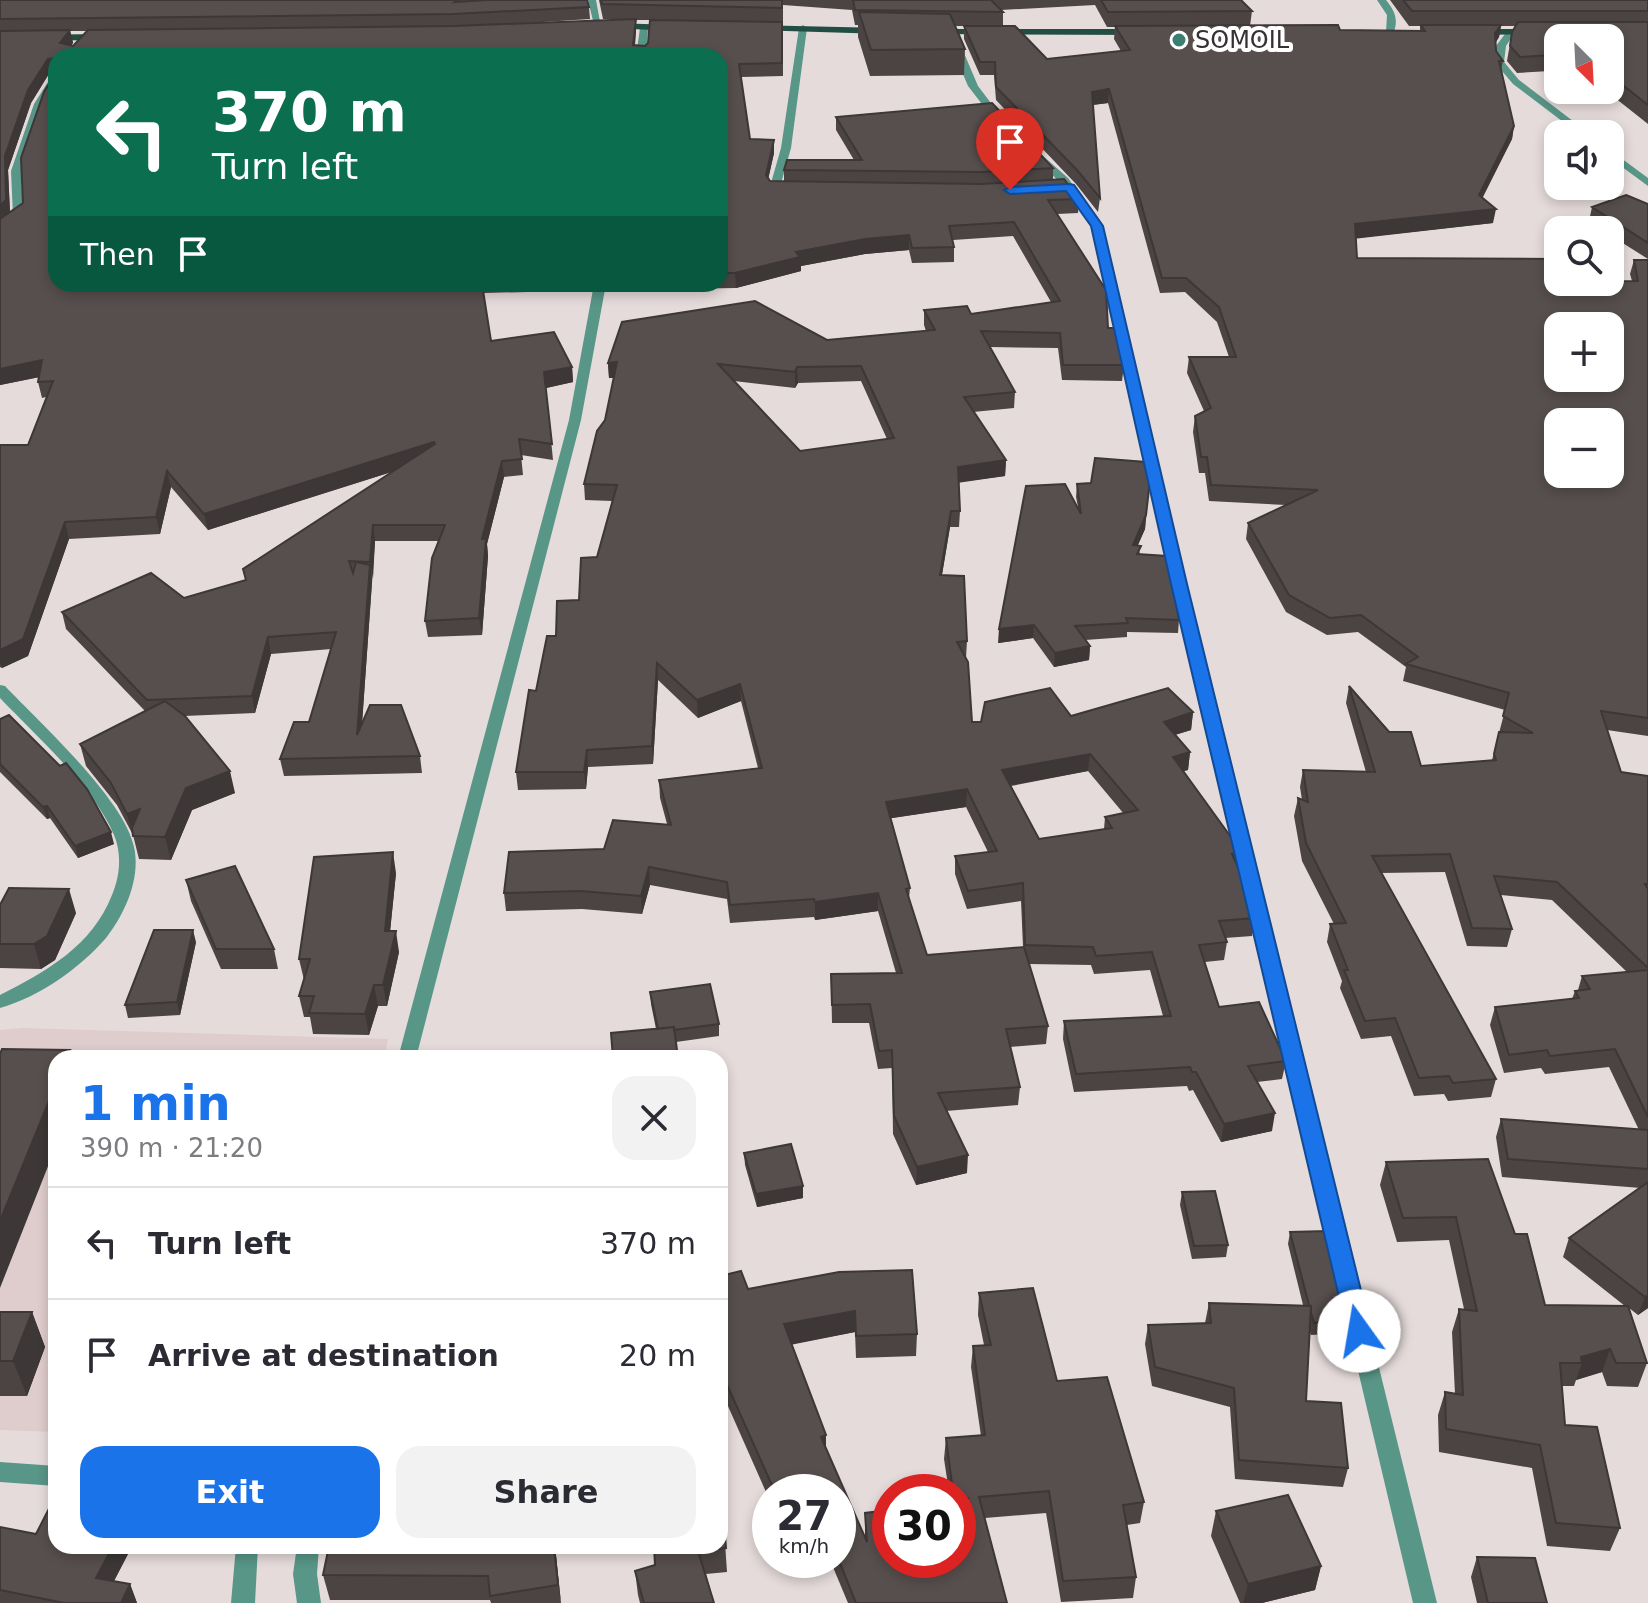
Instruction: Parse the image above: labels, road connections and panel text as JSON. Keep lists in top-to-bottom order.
{
  "places": ["SOMOIL"],
  "north": "bottom right",
  "page": {
    "map_buttons": ["+", "−"],
    "turn": ["370 m", "Turn left"],
    "then": "Then",
    "heading": ["1 min", "390 m · 21:20"],
    "list": [
      {
        "name": "Turn left",
        "value": "370 m"
      },
      {
        "name": "Arrive at destination",
        "value": "20 m"
      }
    ],
    "buttons": ["Exit", "Share"],
    "speed": "27 km/h",
    "limit": "30"
  }
}
